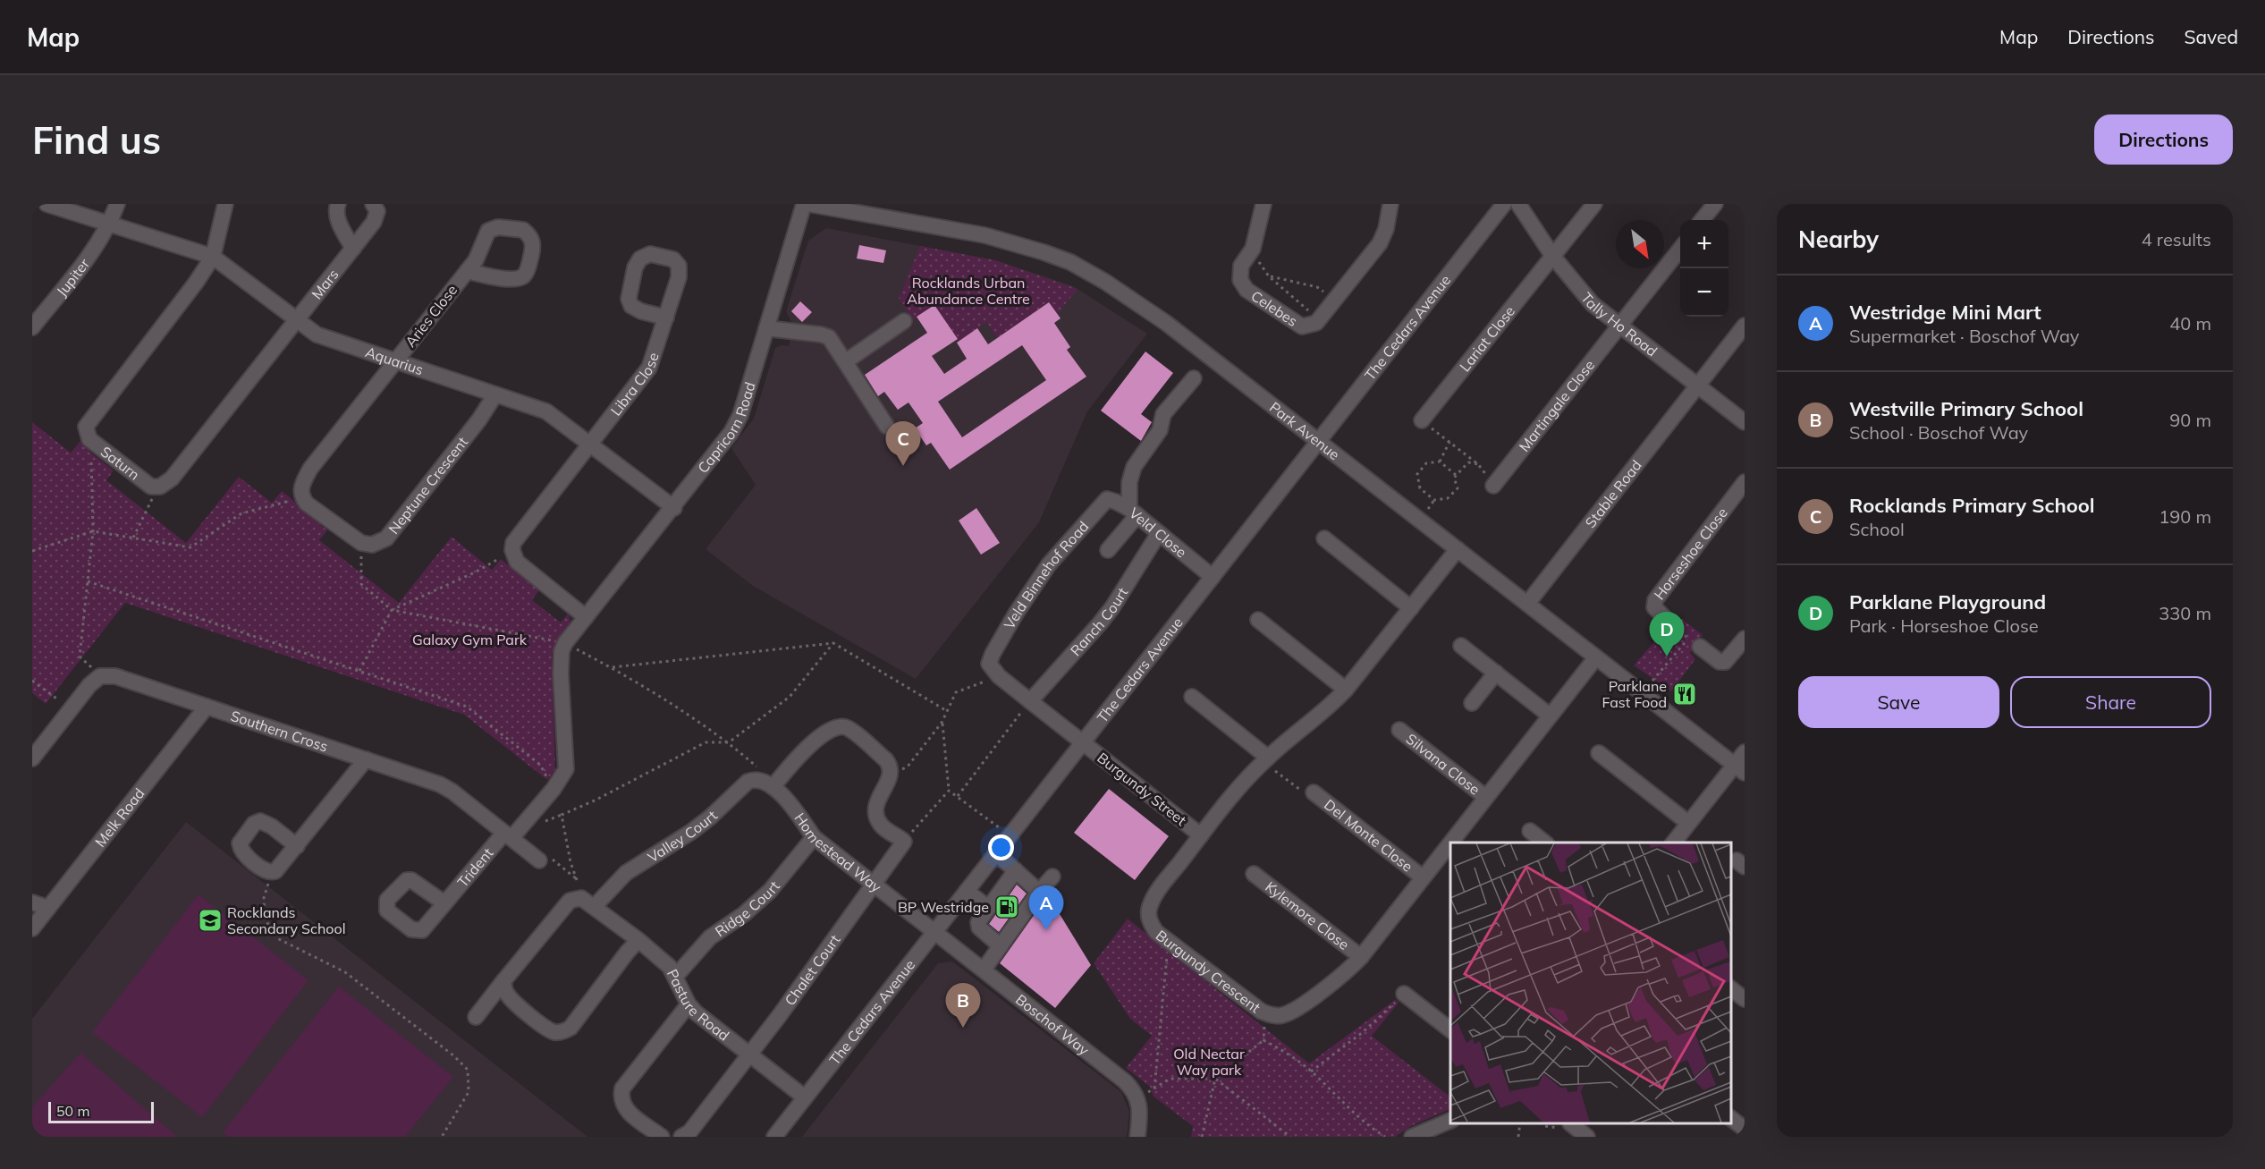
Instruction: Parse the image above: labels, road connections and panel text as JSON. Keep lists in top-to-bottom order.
{
  "streets": {
    "street": [
      "Jupiter",
      "Mars",
      "Celebes",
      "Aries Close",
      "Tally Ho Road",
      "The Cedars Avenue",
      "Lariat Close",
      "Aquarius",
      "Libra Close",
      "Martingale Close",
      "Capricorn Road",
      "Park Avenue",
      "Saturn",
      "Neptune Crescent",
      "Stable Road",
      "Veld Close",
      "Horseshoe Close",
      "Veld Binnehof Road",
      "Ranch Court",
      "Southern Cross",
      "Silvana Close",
      "Burgundy Street",
      "Melk Road",
      "Valley Court",
      "Del Monte Close",
      "Homestead Way",
      "Trident",
      "Ridge Court",
      "Kylemore Close",
      "Chalet Court",
      "Burgundy Crescent",
      "Pasture Road",
      "Boschof Way"
    ]
  },
  "crossings": [
    ["Jupiter", "Aquarius"],
    ["Mars", "Aquarius"],
    ["Mars", "Saturn"],
    ["Aries Close", "Aquarius"],
    ["Tally Ho Road", "Lariat Close"],
    ["Tally Ho Road", "Martingale Close"],
    ["Tally Ho Road", "Stable Road"],
    ["The Cedars Avenue", "Park Avenue"],
    ["The Cedars Avenue", "Veld Close"],
    ["The Cedars Avenue", "Burgundy Street"],
    ["The Cedars Avenue", "Homestead Way"],
    ["The Cedars Avenue", "Pasture Road"],
    ["The Cedars Avenue", "Boschof Way"],
    ["Aquarius", "Libra Close"],
    ["Aquarius", "Capricorn Road"],
    ["Aquarius", "Saturn"],
    ["Aquarius", "Neptune Crescent"],
    ["Capricorn Road", "Southern Cross"],
    ["Capricorn Road", "Trident"],
    ["Park Avenue", "Stable Road"],
    ["Park Avenue", "Burgundy Crescent"],
    ["Veld Close", "Veld Binnehof Road"],
    ["Veld Close", "Ranch Court"],
    ["Veld Binnehof Road", "Burgundy Street"],
    ["Ranch Court", "Burgundy Street"],
    ["Southern Cross", "Melk Road"],
    ["Southern Cross", "Trident"],
    ["Silvana Close", "Burgundy Crescent"],
    ["Burgundy Street", "Burgundy Crescent"],
    ["Valley Court", "Pasture Road"],
    ["Del Monte Close", "Burgundy Crescent"],
    ["Homestead Way", "Ridge Court"],
    ["Homestead Way", "Chalet Court"],
    ["Homestead Way", "Boschof Way"],
    ["Ridge Court", "Pasture Road"],
    ["Kylemore Close", "Burgundy Crescent"],
    ["Chalet Court", "Pasture Road"]
  ],
  "parks": ["Rocklands Urban Abundance Centre", "Galaxy Gym Park", "Old Nectar Way park"],
  "places": {
    "restaurant": ["Parklane Fast Food"],
    "fuel station": ["BP Westridge"],
    "school or university": ["Rocklands Secondary School"]
  },
  "scale_bar": "50 m",
  "north": "bottom right",
  "page": {
    "header": "Map",
    "nav": ["Map", "Directions", "Saved"],
    "buttons": [
      "Directions",
      ["Save", "Share"]
    ],
    "title": "Find us",
    "heading": ["Nearby", "4 results"],
    "map_buttons": ["+", "−"],
    "list": [
      {
        "mark": "A",
        "name": "Westridge Mini Mart",
        "note": "Supermarket · Boschof Way",
        "value": "40 m"
      },
      {
        "mark": "B",
        "name": "Westville Primary School",
        "note": "School · Boschof Way",
        "value": "90 m"
      },
      {
        "mark": "C",
        "name": "Rocklands Primary School",
        "note": "School",
        "value": "190 m"
      },
      {
        "mark": "D",
        "name": "Parklane Playground",
        "note": "Park · Horseshoe Close",
        "value": "330 m"
      }
    ],
    "pins": [
      "C",
      "D",
      "A",
      "B"
    ],
    "scale": "50 m"
  }
}
